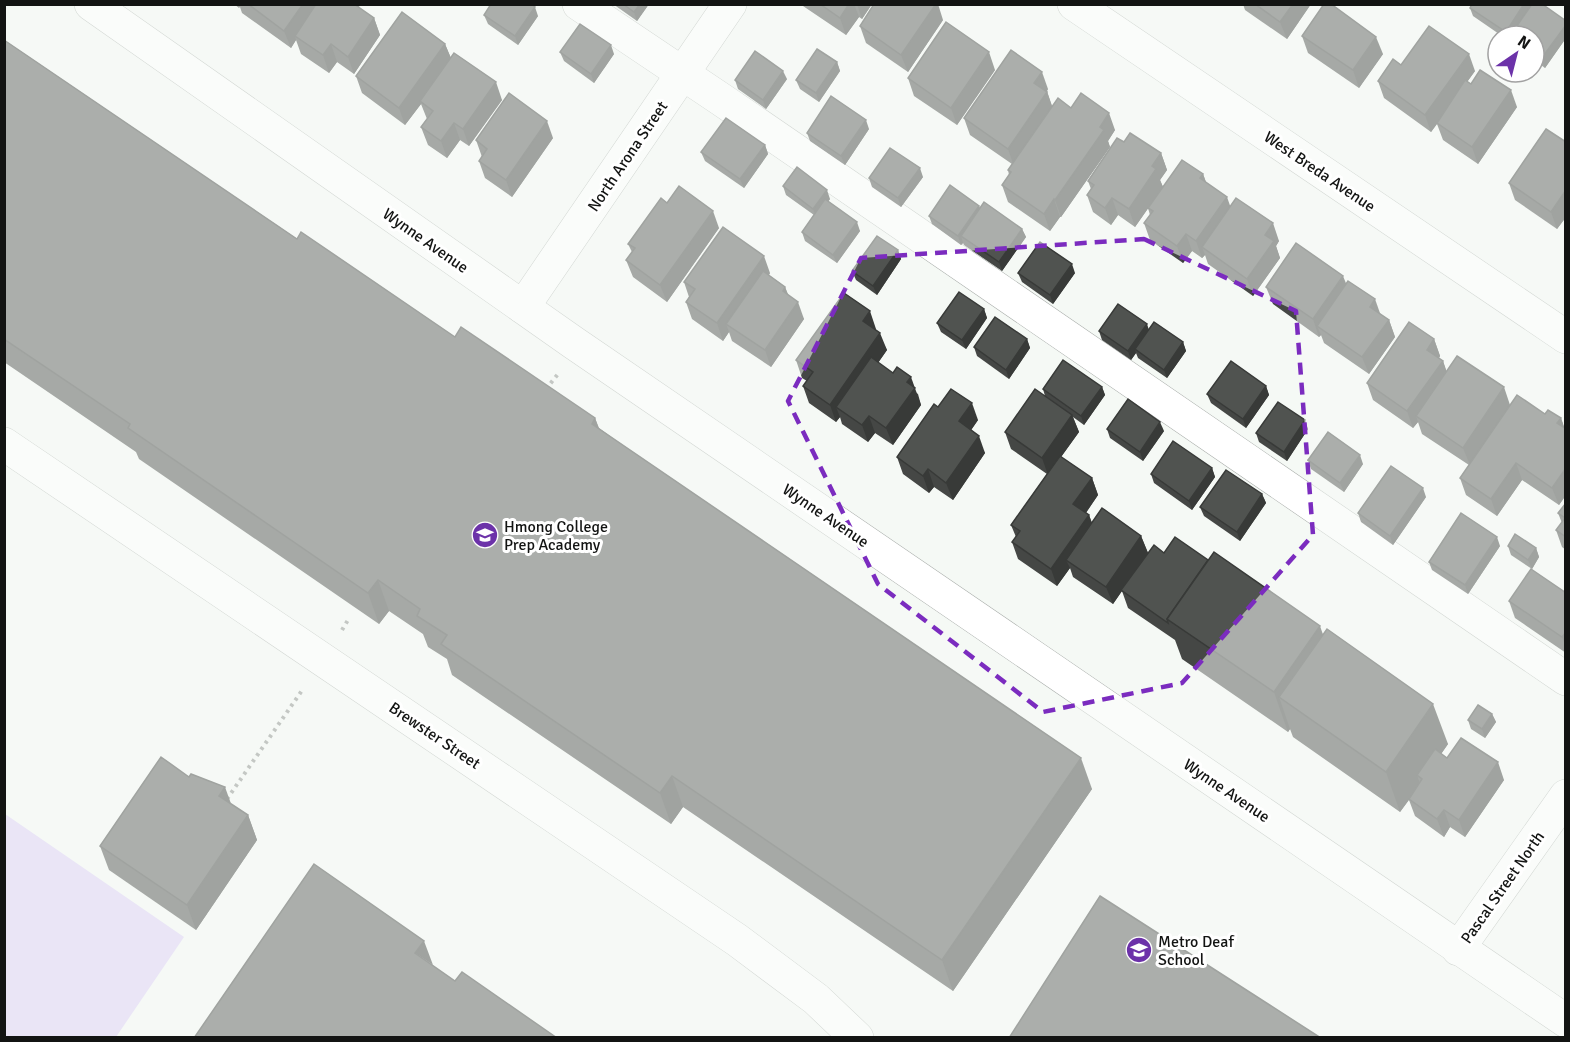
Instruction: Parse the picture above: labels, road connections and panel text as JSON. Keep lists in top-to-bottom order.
{
  "streets": {
    "street": [
      "North Arona Street",
      "West Breda Avenue",
      "Wynne Avenue",
      "Brewster Street",
      "Pascal Street North"
    ]
  },
  "crossings": [
    ["North Arona Street", "Wynne Avenue"],
    ["Wynne Avenue", "Pascal Street North"]
  ],
  "places": {
    "school or university": ["Hmong College Prep Academy", "Metro Deaf School"]
  },
  "north": "top right"
}
